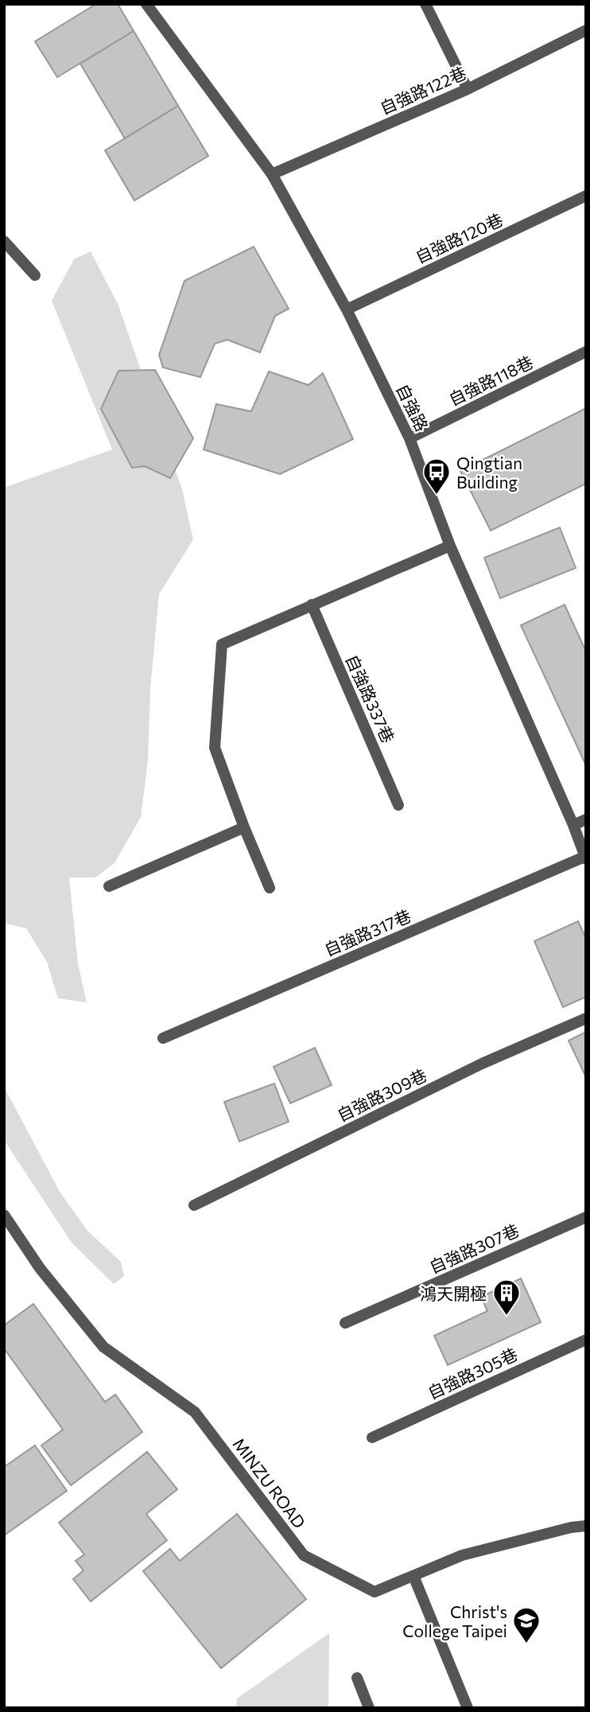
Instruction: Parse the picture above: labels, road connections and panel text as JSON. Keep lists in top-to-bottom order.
{
  "streets": {
    "street": [
      "自強路122巷",
      "自強路120巷",
      "自強路118巷",
      "自強路",
      "自強路337巷",
      "自強路317巷",
      "自強路309巷",
      "自強路307巷",
      "自強路305巷",
      "MINZU ROAD"
    ]
  },
  "crossings": [
    ["自強路122巷", "自強路"],
    ["自強路120巷", "自強路"],
    ["自強路118巷", "自強路"],
    ["自強路", "自強路317巷"]
  ],
  "places": {
    "bus stop": ["Qingtian Building"],
    "building": ["鴻天開極"],
    "school or university": ["Christ's College Taipei"]
  }
}
